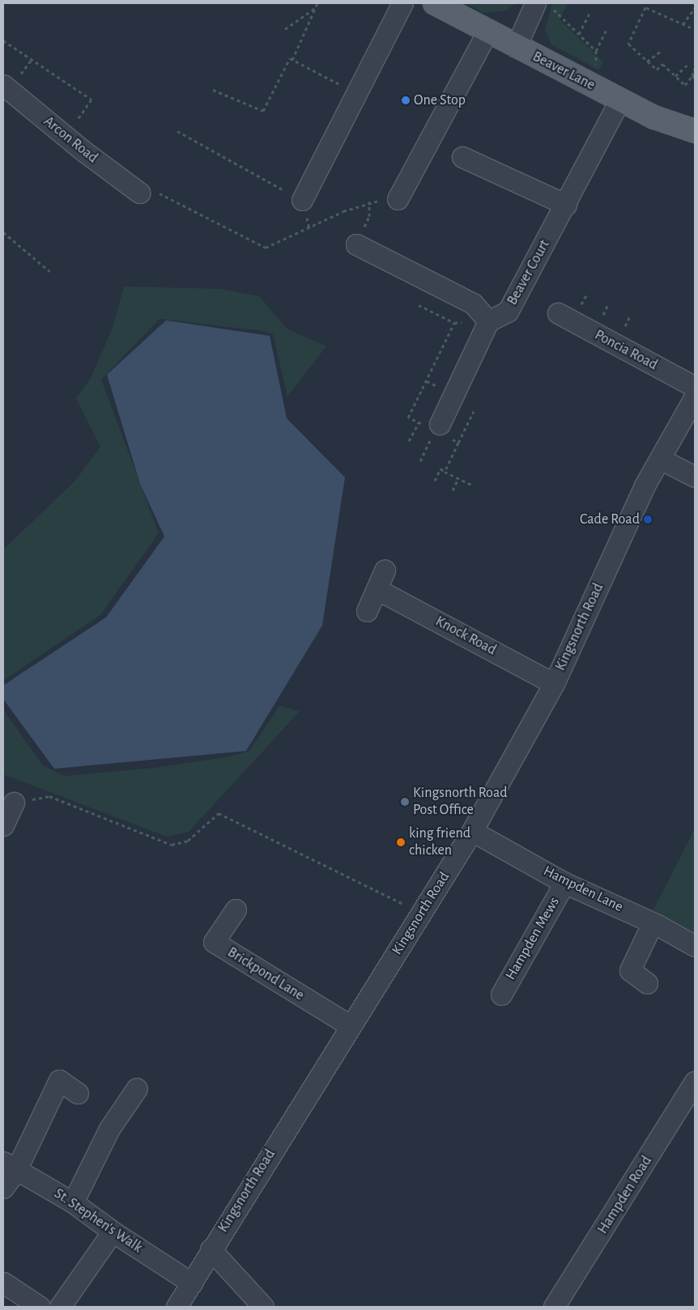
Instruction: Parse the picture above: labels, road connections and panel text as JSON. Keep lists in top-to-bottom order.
{
  "streets": {
    "main road": ["Beaver Lane"],
    "street": [
      "Arcon Road",
      "Beaver Court",
      "Poncia Road",
      "Kingsnorth Road",
      "Knock Road",
      "Hampden Lane",
      "Hampden Mews",
      "Brickpond Lane",
      "Hampden Road",
      "St. Stephen's Walk"
    ]
  },
  "crossings": [
    ["Beaver Lane", "Beaver Court"],
    ["Kingsnorth Road", "Knock Road"],
    ["Kingsnorth Road", "Hampden Lane"],
    ["Kingsnorth Road", "Brickpond Lane"],
    ["Kingsnorth Road", "St. Stephen's Walk"],
    ["Hampden Lane", "Hampden Mews"]
  ],
  "places": [
    "One Stop",
    "Cade Road",
    "Kingsnorth Road Post Office",
    "king friend chicken"
  ]
}
